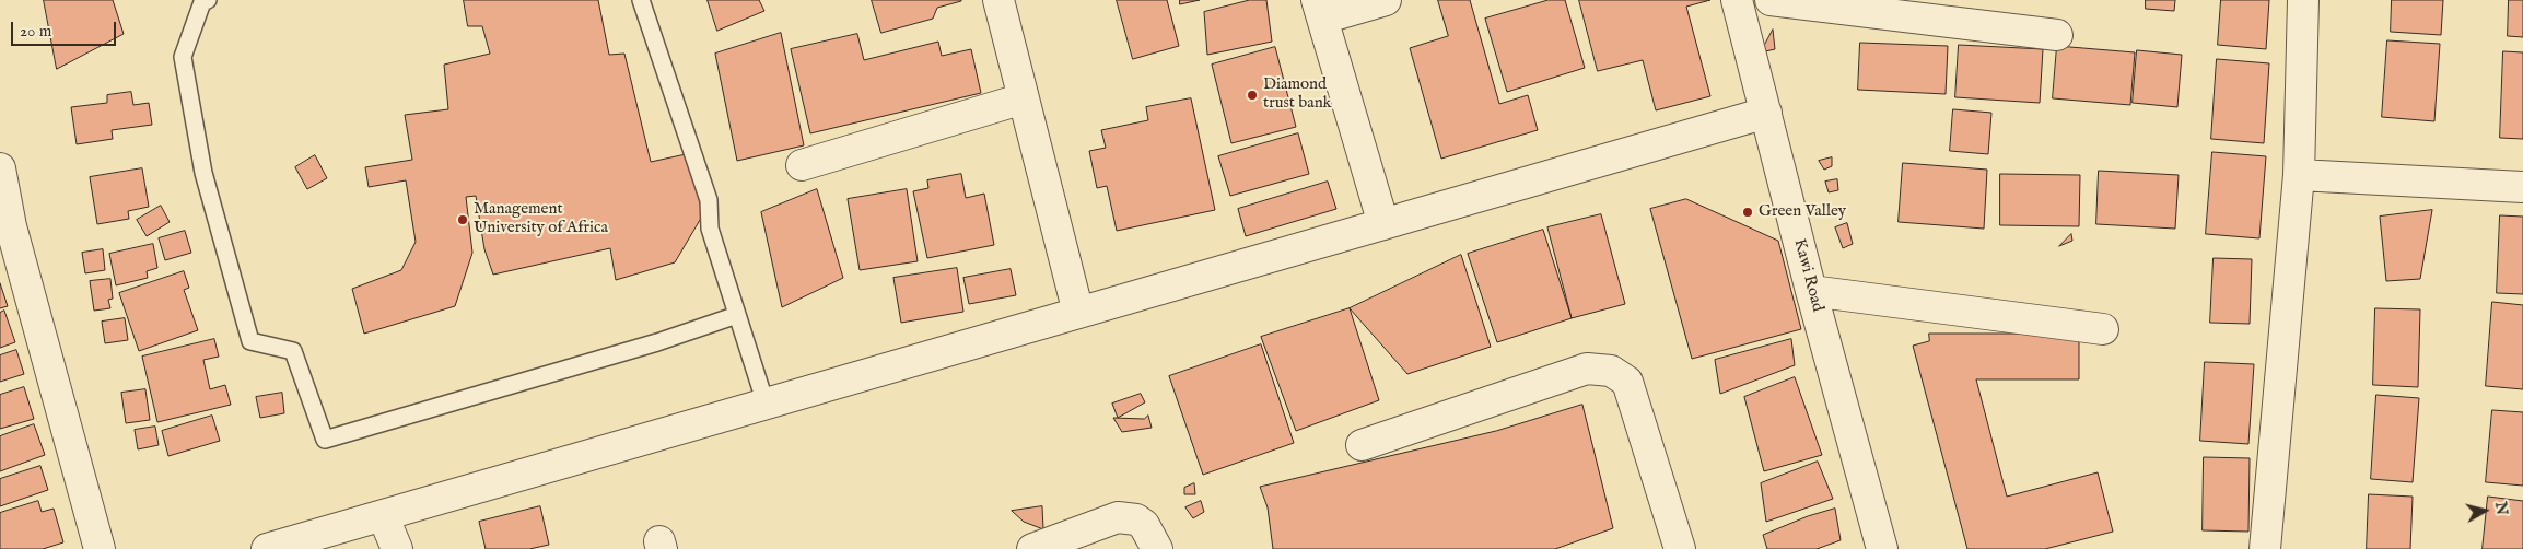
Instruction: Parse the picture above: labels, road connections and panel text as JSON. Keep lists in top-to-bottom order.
{
  "streets": {
    "street": ["Kawi Road"]
  },
  "places": ["Diamond trust bank", "Green Valley", "Management University of Africa"],
  "scale_bar": "20 m",
  "north": "right"
}
